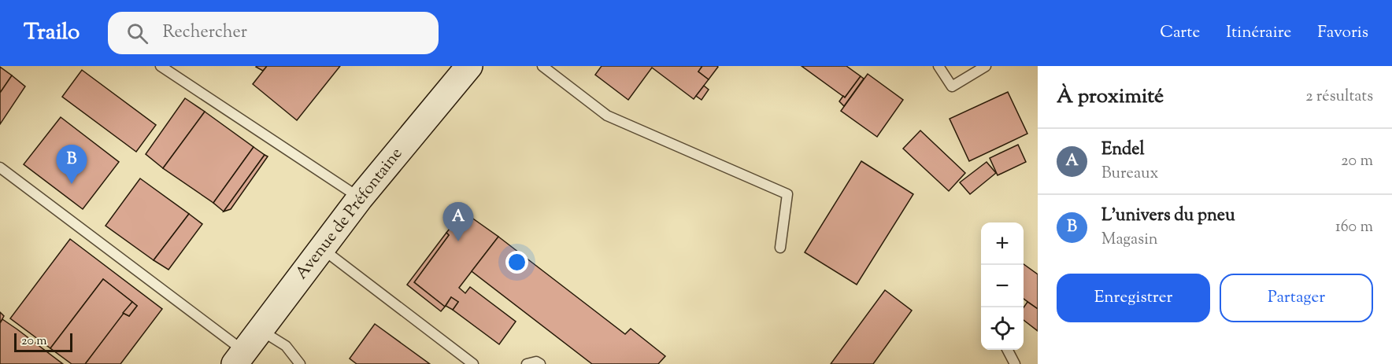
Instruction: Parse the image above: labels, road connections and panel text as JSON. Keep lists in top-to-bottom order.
{
  "streets": {
    "main road": ["Avenue de Préfontaine"]
  },
  "scale_bar": "20 m",
  "page": {
    "header": "Trailo",
    "search": "Rechercher",
    "nav": ["Carte", "Itinéraire", "Favoris"],
    "heading": ["À proximité", "2 résultats"],
    "list": [
      {
        "mark": "A",
        "name": "Endel",
        "note": "Bureaux",
        "value": "20 m"
      },
      {
        "mark": "B",
        "name": "L'univers du pneu",
        "note": "Magasin",
        "value": "160 m"
      }
    ],
    "pins": ["B", "A"],
    "map_buttons": ["+", "−"],
    "buttons": ["Enregistrer", "Partager"],
    "scale": "20 m"
  }
}
